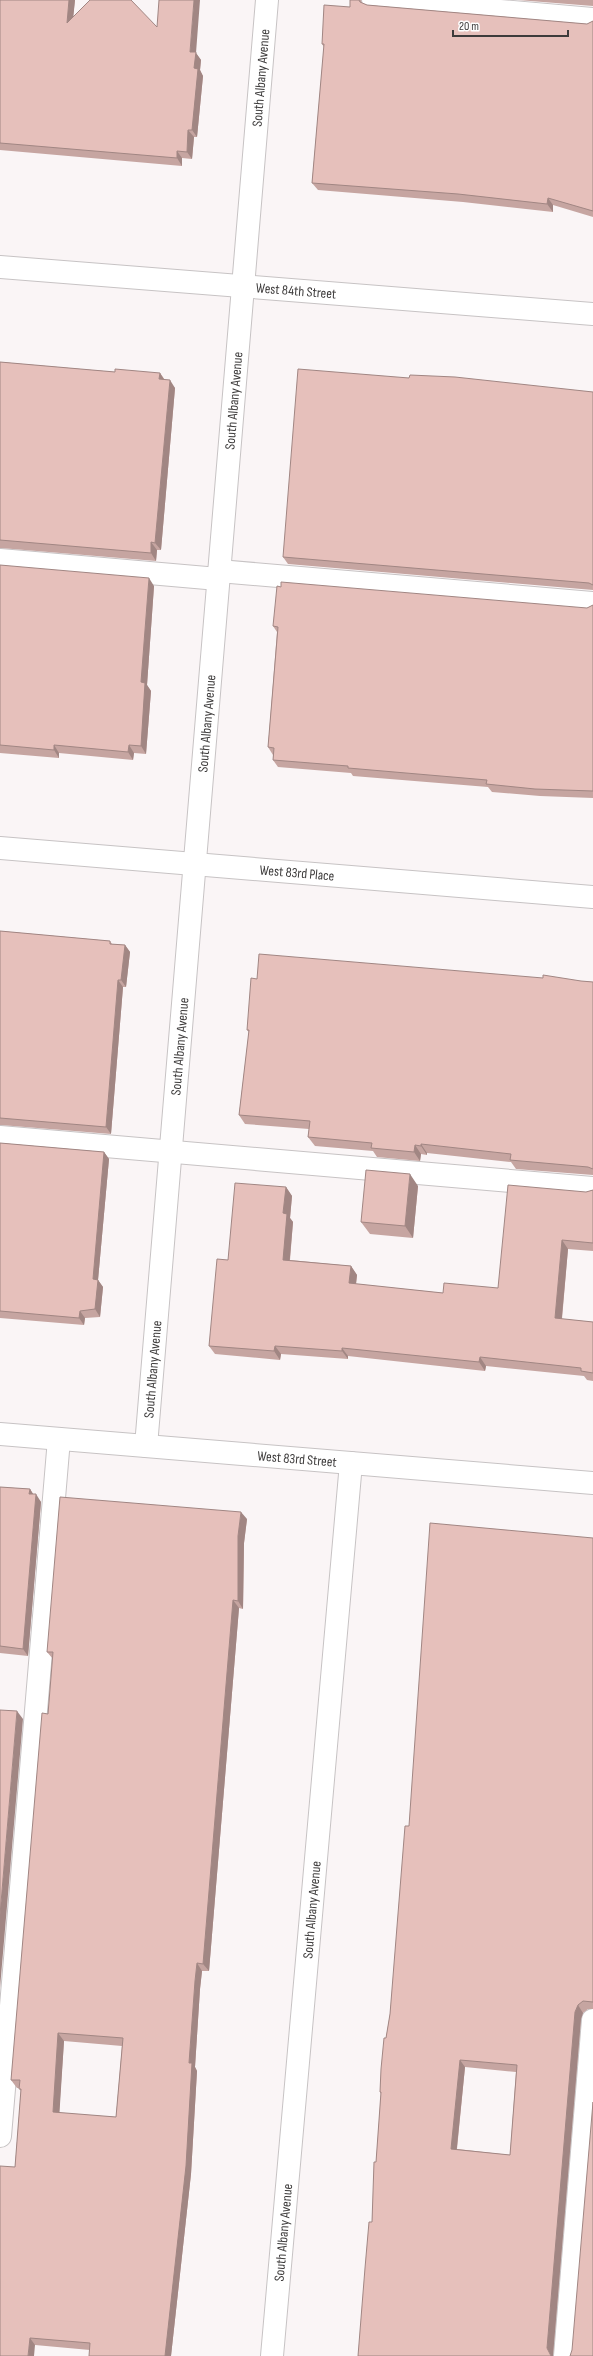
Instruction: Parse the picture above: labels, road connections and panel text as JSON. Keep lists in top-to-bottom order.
{
  "streets": {
    "street": [
      "South Albany Avenue",
      "West 84th Street",
      "West 83rd Place",
      "West 83rd Street"
    ]
  },
  "crossings": [
    ["South Albany Avenue", "West 84th Street"],
    ["South Albany Avenue", "West 83rd Place"],
    ["South Albany Avenue", "West 83rd Street"]
  ],
  "scale_bar": "20 m"
}
